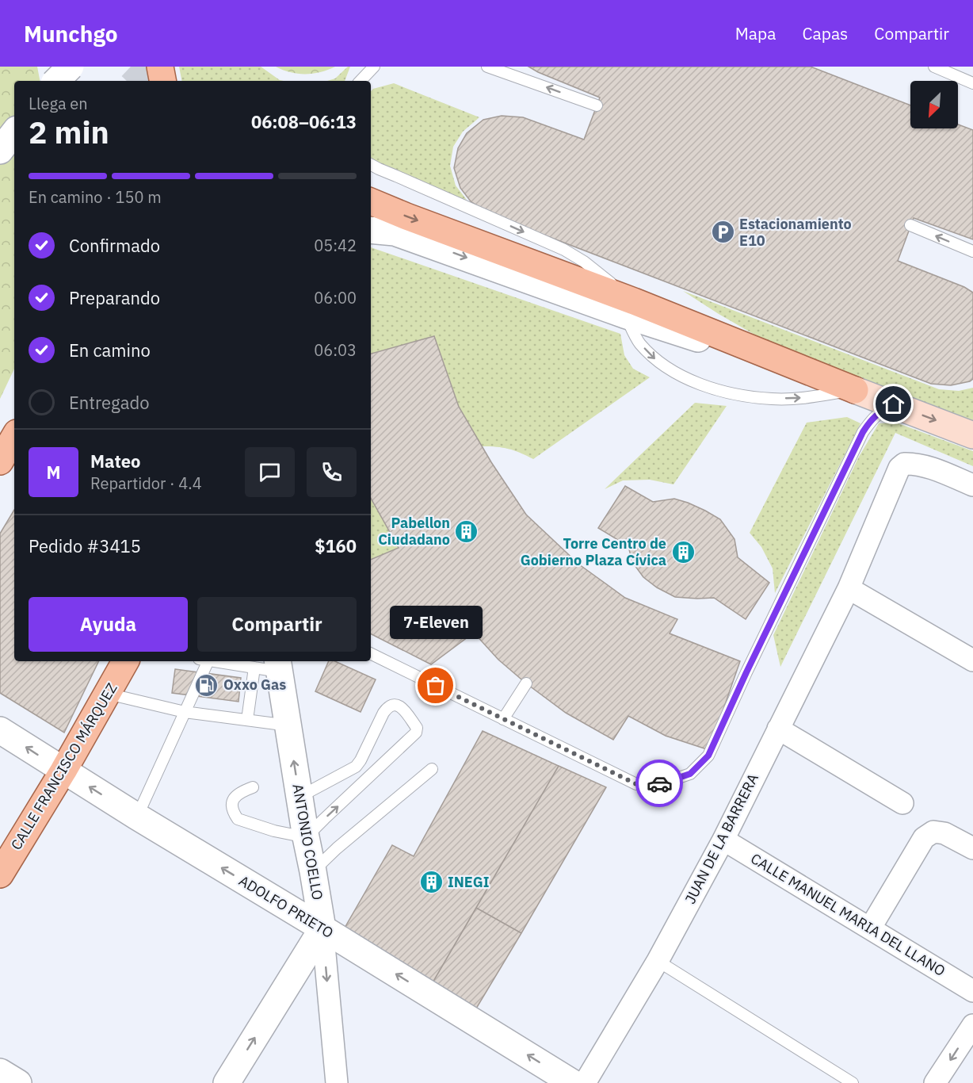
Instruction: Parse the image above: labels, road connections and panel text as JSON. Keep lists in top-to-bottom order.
{
  "streets": {
    "main road": ["CALLE FRANCISCO MÁRQUEZ"],
    "street": [
      "JUAN DE LA BARRERA",
      "ANTONIO COELLO",
      "ADOLFO PRIETO",
      "CALLE MANUEL MARIA DEL LLANO"
    ]
  },
  "crossings": [
    ["CALLE FRANCISCO MÁRQUEZ", "ADOLFO PRIETO"],
    ["JUAN DE LA BARRERA", "CALLE MANUEL MARIA DEL LLANO"],
    ["ANTONIO COELLO", "ADOLFO PRIETO"]
  ],
  "one_way": ["ADOLFO PRIETO"],
  "places": {
    "parking": ["Estacionamiento E10"],
    "building": ["Pabellon Ciudadano", "Torre Centro de Gobierno Plaza Cívica", "INEGI"],
    "fuel station": ["Oxxo Gas"],
    "other": ["7-Eleven"]
  },
  "north": "bottom left",
  "page": {
    "header": "Munchgo",
    "nav": ["Mapa", "Capas", "Compartir"],
    "heading": ["2 min", "Llega en", "06:08–06:13"],
    "panel": [
      "Mateo",
      "Repartidor · 4.4",
      "Pedido #3415",
      "$160"
    ],
    "bar": "En camino · 150 m",
    "list": [
      ["Confirmado", "05:42"],
      ["Preparando", "06:00"],
      ["En camino", "06:03"],
      "Entregado"
    ],
    "round": "M",
    "buttons": ["Ayuda", "Compartir"],
    "bubble": "7-Eleven"
  }
}
